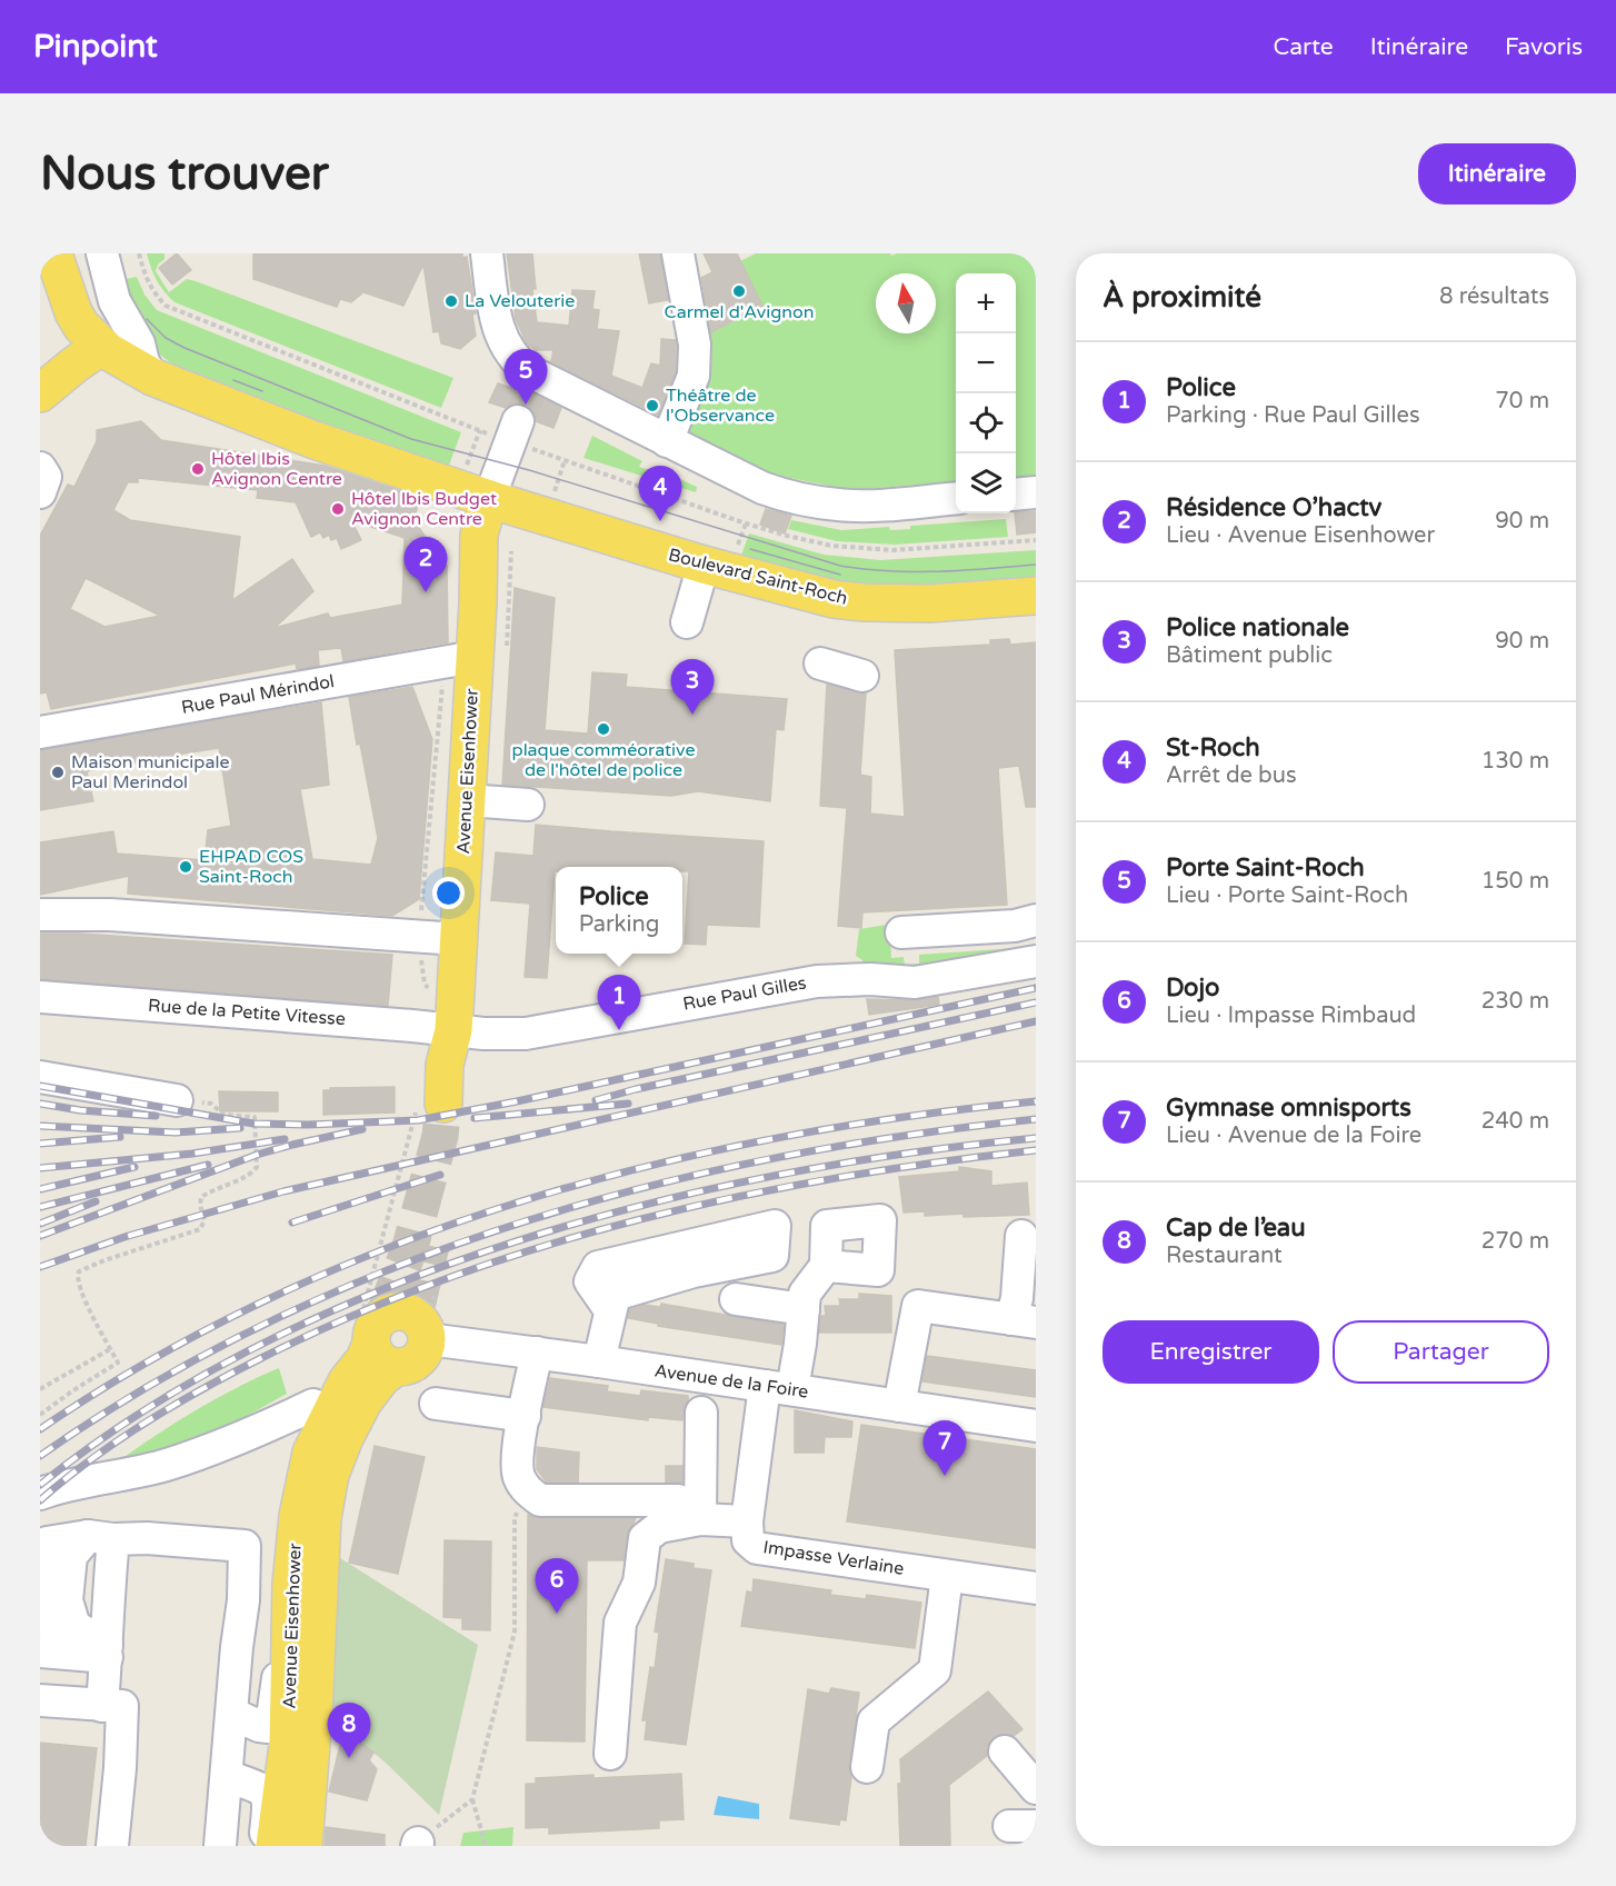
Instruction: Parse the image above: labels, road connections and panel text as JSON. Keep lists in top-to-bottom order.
{
  "streets": {
    "main road": ["Boulevard Saint-Roch", "Avenue Eisenhower"],
    "street": [
      "Rue Paul Mérindol",
      "Rue Paul Gilles",
      "Rue de la Petite Vitesse",
      "Avenue de la Foire",
      "Impasse Verlaine"
    ]
  },
  "crossings": [
    ["Boulevard Saint-Roch", "Avenue Eisenhower"],
    ["Rue Paul Mérindol", "Avenue Eisenhower"],
    ["Avenue Eisenhower", "Rue Paul Gilles"],
    ["Avenue Eisenhower", "Rue de la Petite Vitesse"],
    ["Avenue Eisenhower", "Avenue de la Foire"],
    ["Rue Paul Gilles", "Rue de la Petite Vitesse"],
    ["Avenue de la Foire", "Impasse Verlaine"]
  ],
  "places": [
    "Carmel d'Avignon",
    "La Velouterie",
    "Théâtre de l'Observance",
    "Hôtel Ibis Avignon Centre",
    "Hôtel Ibis Budget Avignon Centre",
    "plaque comméorative de l'hôtel de police",
    "Maison municipale Paul Merindol",
    "EHPAD COS Saint-Roch"
  ],
  "north": "top",
  "page": {
    "header": "Pinpoint",
    "nav": ["Carte", "Itinéraire", "Favoris"],
    "buttons": [
      "Itinéraire",
      ["Enregistrer", "Partager"]
    ],
    "title": "Nous trouver",
    "heading": ["À proximité", "8 résultats"],
    "map_buttons": ["+", "−"],
    "list": [
      {
        "mark": "1",
        "name": "Police",
        "note": "Parking · Rue Paul Gilles",
        "value": "70 m"
      },
      {
        "mark": "2",
        "name": "Résidence O’hactv",
        "note": "Lieu · Avenue Eisenhower",
        "value": "90 m"
      },
      {
        "mark": "3",
        "name": "Police nationale",
        "note": "Bâtiment public",
        "value": "90 m"
      },
      {
        "mark": "4",
        "name": "St-Roch",
        "note": "Arrêt de bus",
        "value": "130 m"
      },
      {
        "mark": "5",
        "name": "Porte Saint-Roch",
        "note": "Lieu · Porte Saint-Roch",
        "value": "150 m"
      },
      {
        "mark": "6",
        "name": "Dojo",
        "note": "Lieu · Impasse Rimbaud",
        "value": "230 m"
      },
      {
        "mark": "7",
        "name": "Gymnase omnisports",
        "note": "Lieu · Avenue de la Foire",
        "value": "240 m"
      },
      {
        "mark": "8",
        "name": "Cap de l’eau",
        "note": "Restaurant",
        "value": "270 m"
      }
    ],
    "pins": [
      "5",
      "4",
      "2",
      "3",
      "1",
      "7",
      "6",
      "8"
    ],
    "popup": ["Police", "Parking"]
  }
}
